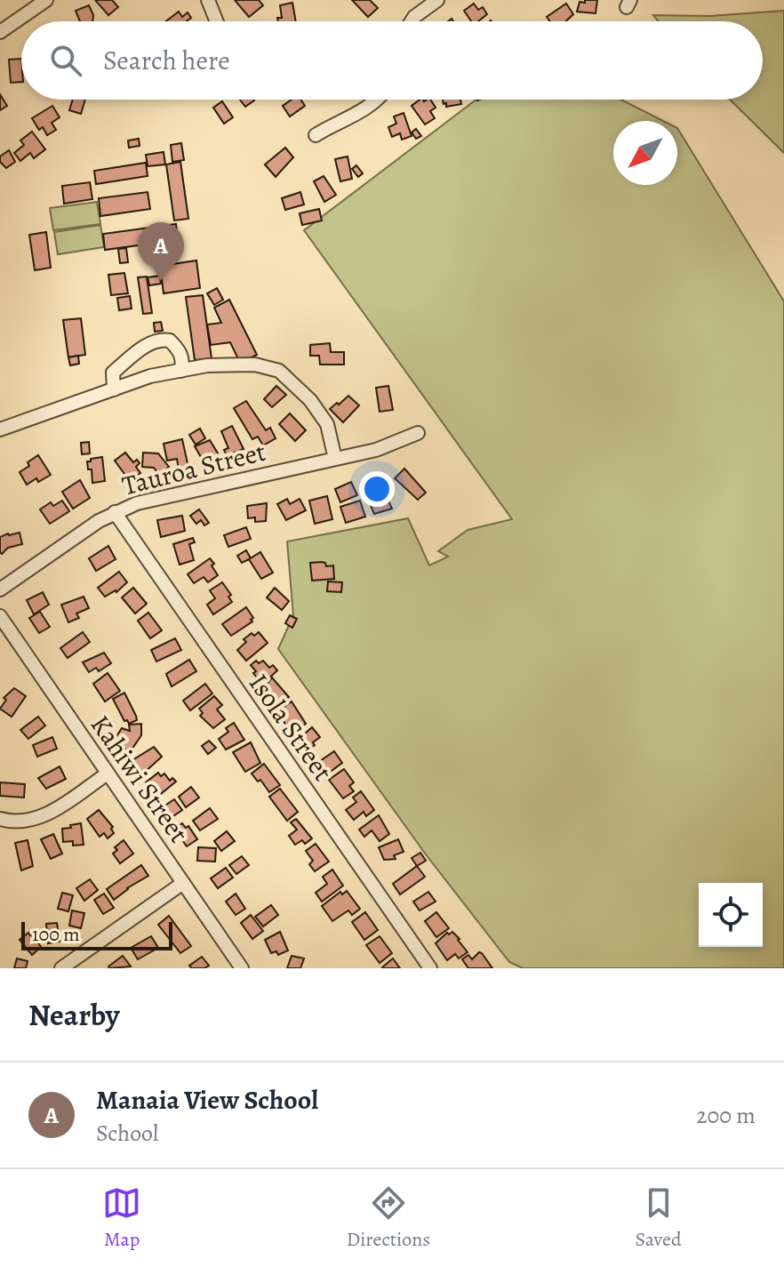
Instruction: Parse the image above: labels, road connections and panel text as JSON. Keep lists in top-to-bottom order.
{
  "streets": {
    "street": ["Tauroa Street", "Isola Street", "Kahiwi Street"]
  },
  "crossings": [
    ["Tauroa Street", "Isola Street"]
  ],
  "scale_bar": "100 m",
  "north": "bottom left",
  "page": {
    "search": "Search here",
    "pins": "A",
    "scale": "100 m",
    "heading": "Nearby",
    "list": [
      {
        "mark": "A",
        "name": "Manaia View School",
        "note": "School",
        "value": "200 m"
      }
    ],
    "nav": ["Map", "Directions", "Saved"]
  }
}
